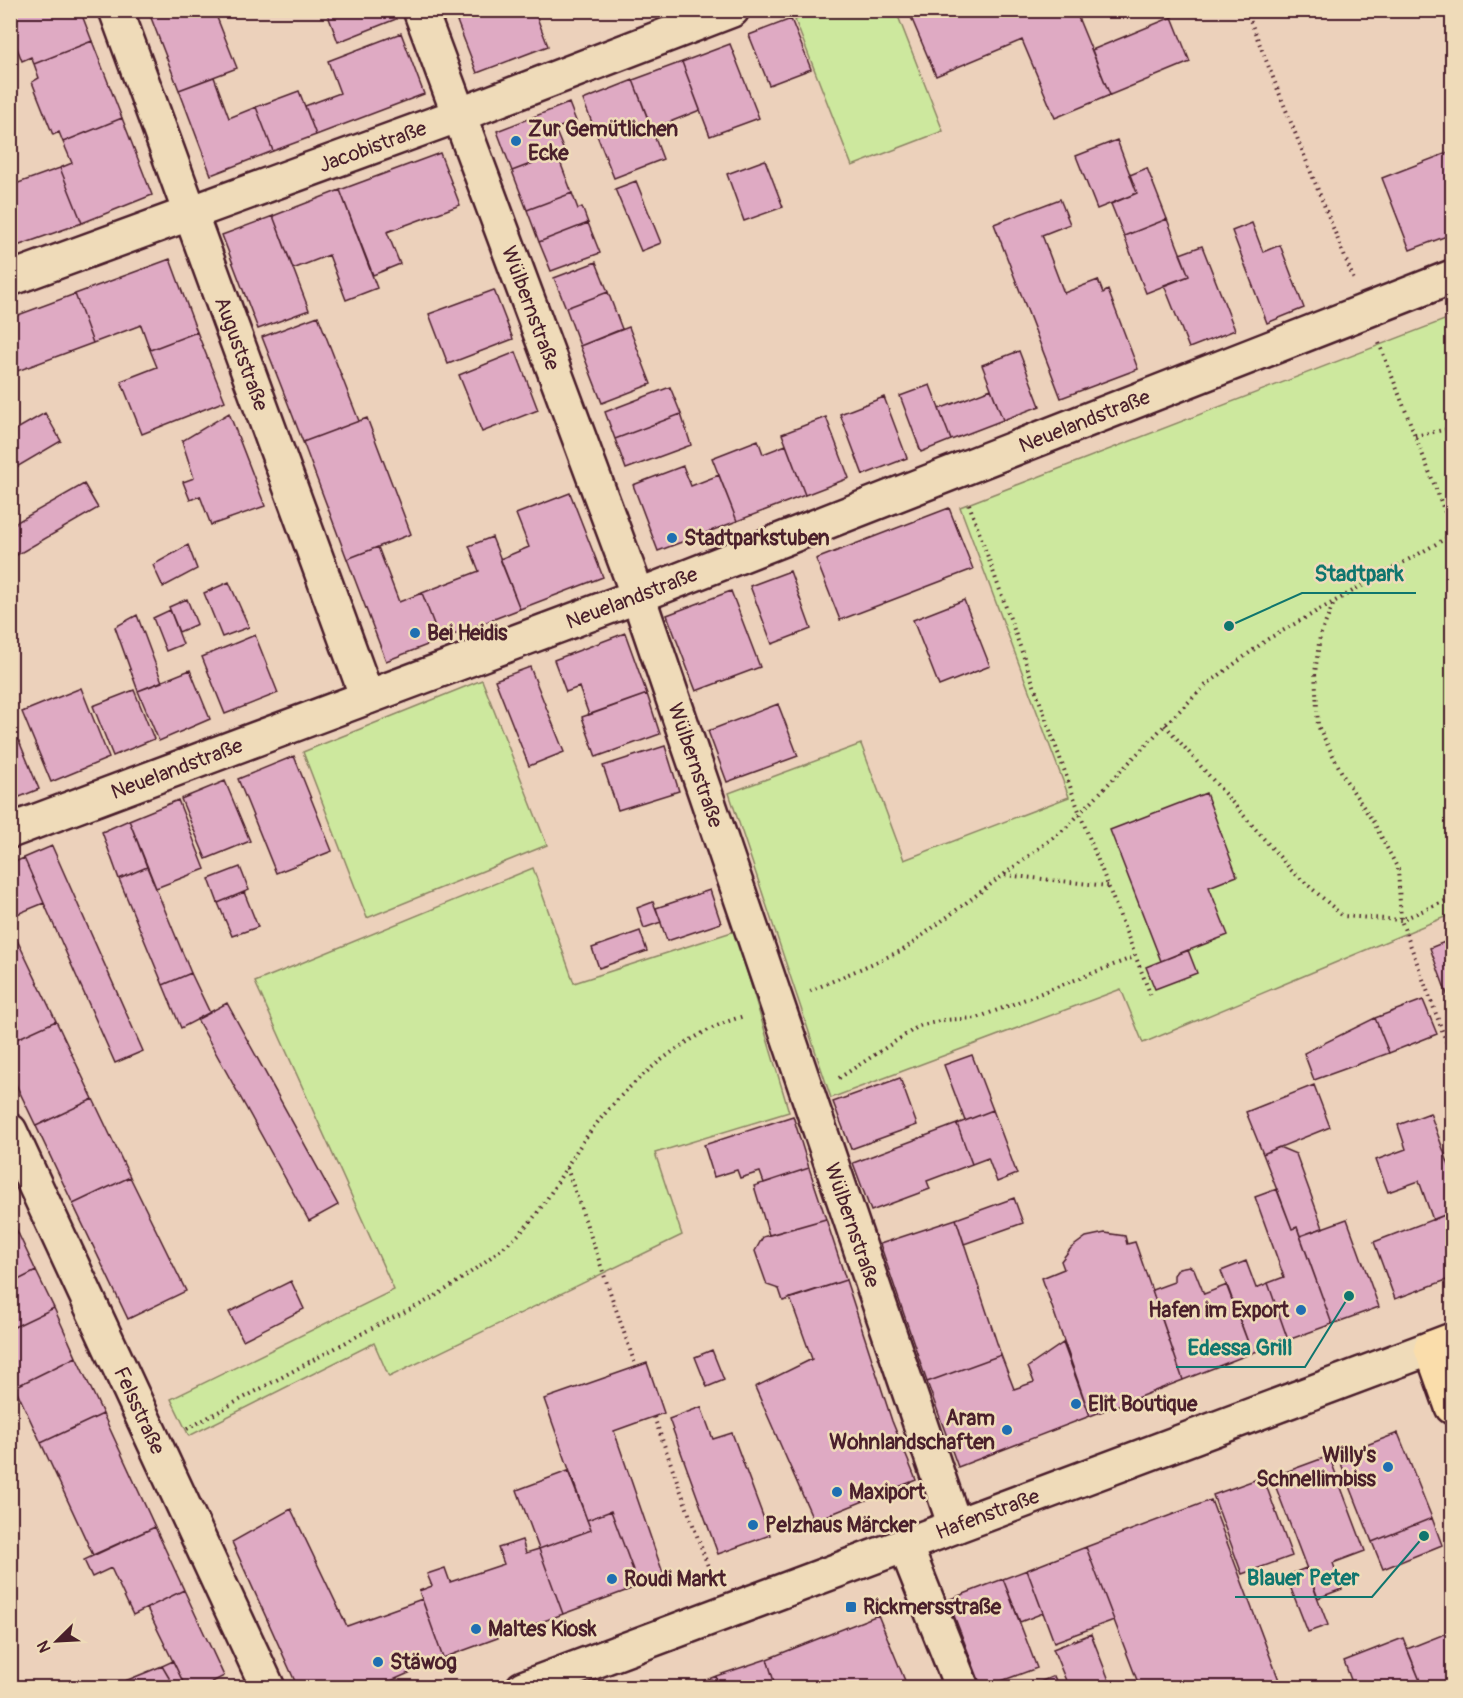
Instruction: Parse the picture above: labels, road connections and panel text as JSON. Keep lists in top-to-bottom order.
{
  "streets": {
    "street": [
      "Jacobistraße",
      "Wülbernstraße",
      "Auguststraße",
      "Neuelandstraße",
      "Felsstraße",
      "Hafenstraße"
    ]
  },
  "crossings": [
    ["Jacobistraße", "Wülbernstraße"],
    ["Jacobistraße", "Auguststraße"],
    ["Wülbernstraße", "Neuelandstraße"],
    ["Wülbernstraße", "Hafenstraße"],
    ["Auguststraße", "Neuelandstraße"]
  ],
  "places": {
    "other": [
      "Zur Gemütlichen Ecke",
      "Stadtparkstuben",
      "Stadtpark",
      "Bei Heidis",
      "Edessa Grill",
      "Hafen im Export",
      "Elit Boutique",
      "Aram Wohnlandschaften",
      "Willy's Schnellimbiss",
      "Maxiport",
      "Pelzhaus Märcker",
      "Blauer Peter",
      "Roudi Markt",
      "Maltes Kiosk",
      "Stäwog"
    ],
    "transit": ["Rickmersstraße"]
  },
  "north": "bottom left"
}
